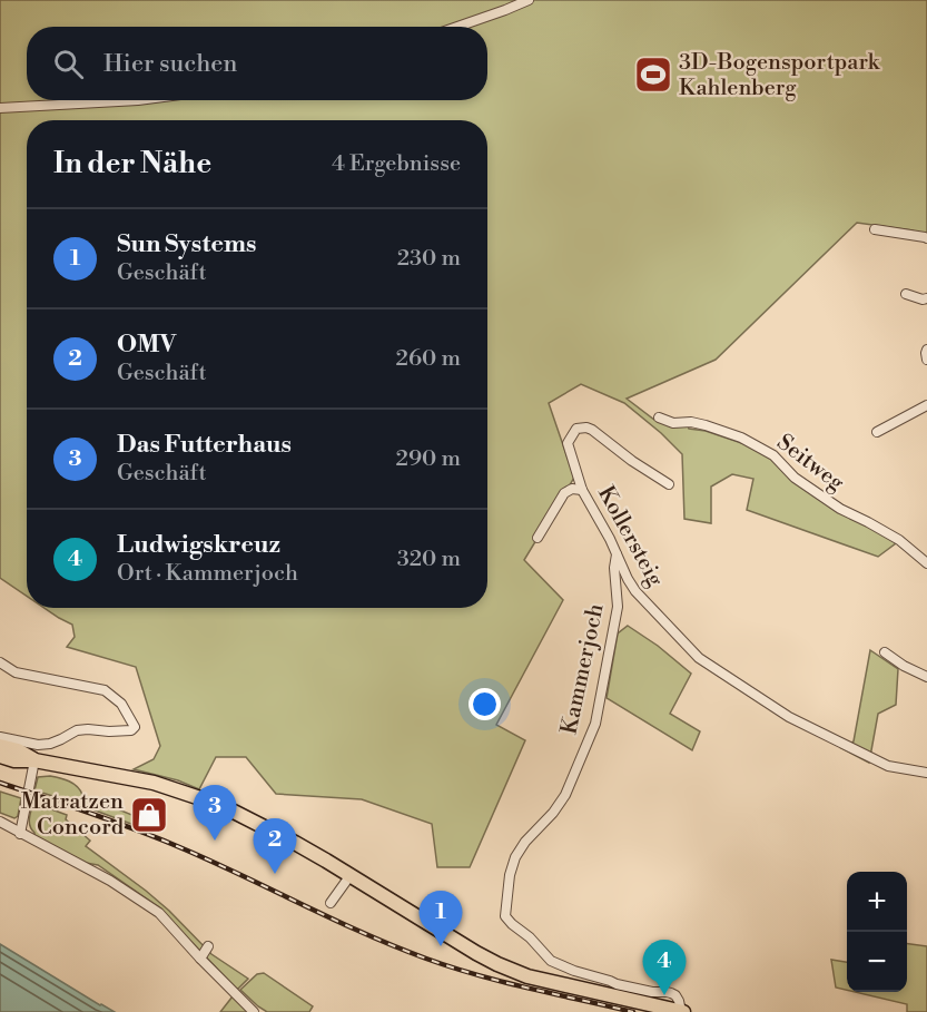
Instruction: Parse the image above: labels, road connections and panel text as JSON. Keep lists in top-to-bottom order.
{
  "streets": {
    "street": ["Seitweg", "Kollersteig", "Kammerjoch"]
  },
  "crossings": [
    ["Kollersteig", "Kammerjoch"]
  ],
  "places": {
    "sports": ["3D-Bogensportpark Kahlenberg"],
    "shop": ["Matratzen Concord"]
  },
  "page": {
    "search": "Hier suchen",
    "heading": ["In der Nähe", "4 Ergebnisse"],
    "list": [
      {
        "mark": "1",
        "name": "Sun Systems",
        "note": "Geschäft",
        "value": "230 m"
      },
      {
        "mark": "2",
        "name": "OMV",
        "note": "Geschäft",
        "value": "260 m"
      },
      {
        "mark": "3",
        "name": "Das Futterhaus",
        "note": "Geschäft",
        "value": "290 m"
      },
      {
        "mark": "4",
        "name": "Ludwigskreuz",
        "note": "Ort · Kammerjoch",
        "value": "320 m"
      }
    ],
    "pins": [
      "3",
      "2",
      "1",
      "4"
    ],
    "map_buttons": ["+", "−"]
  }
}
